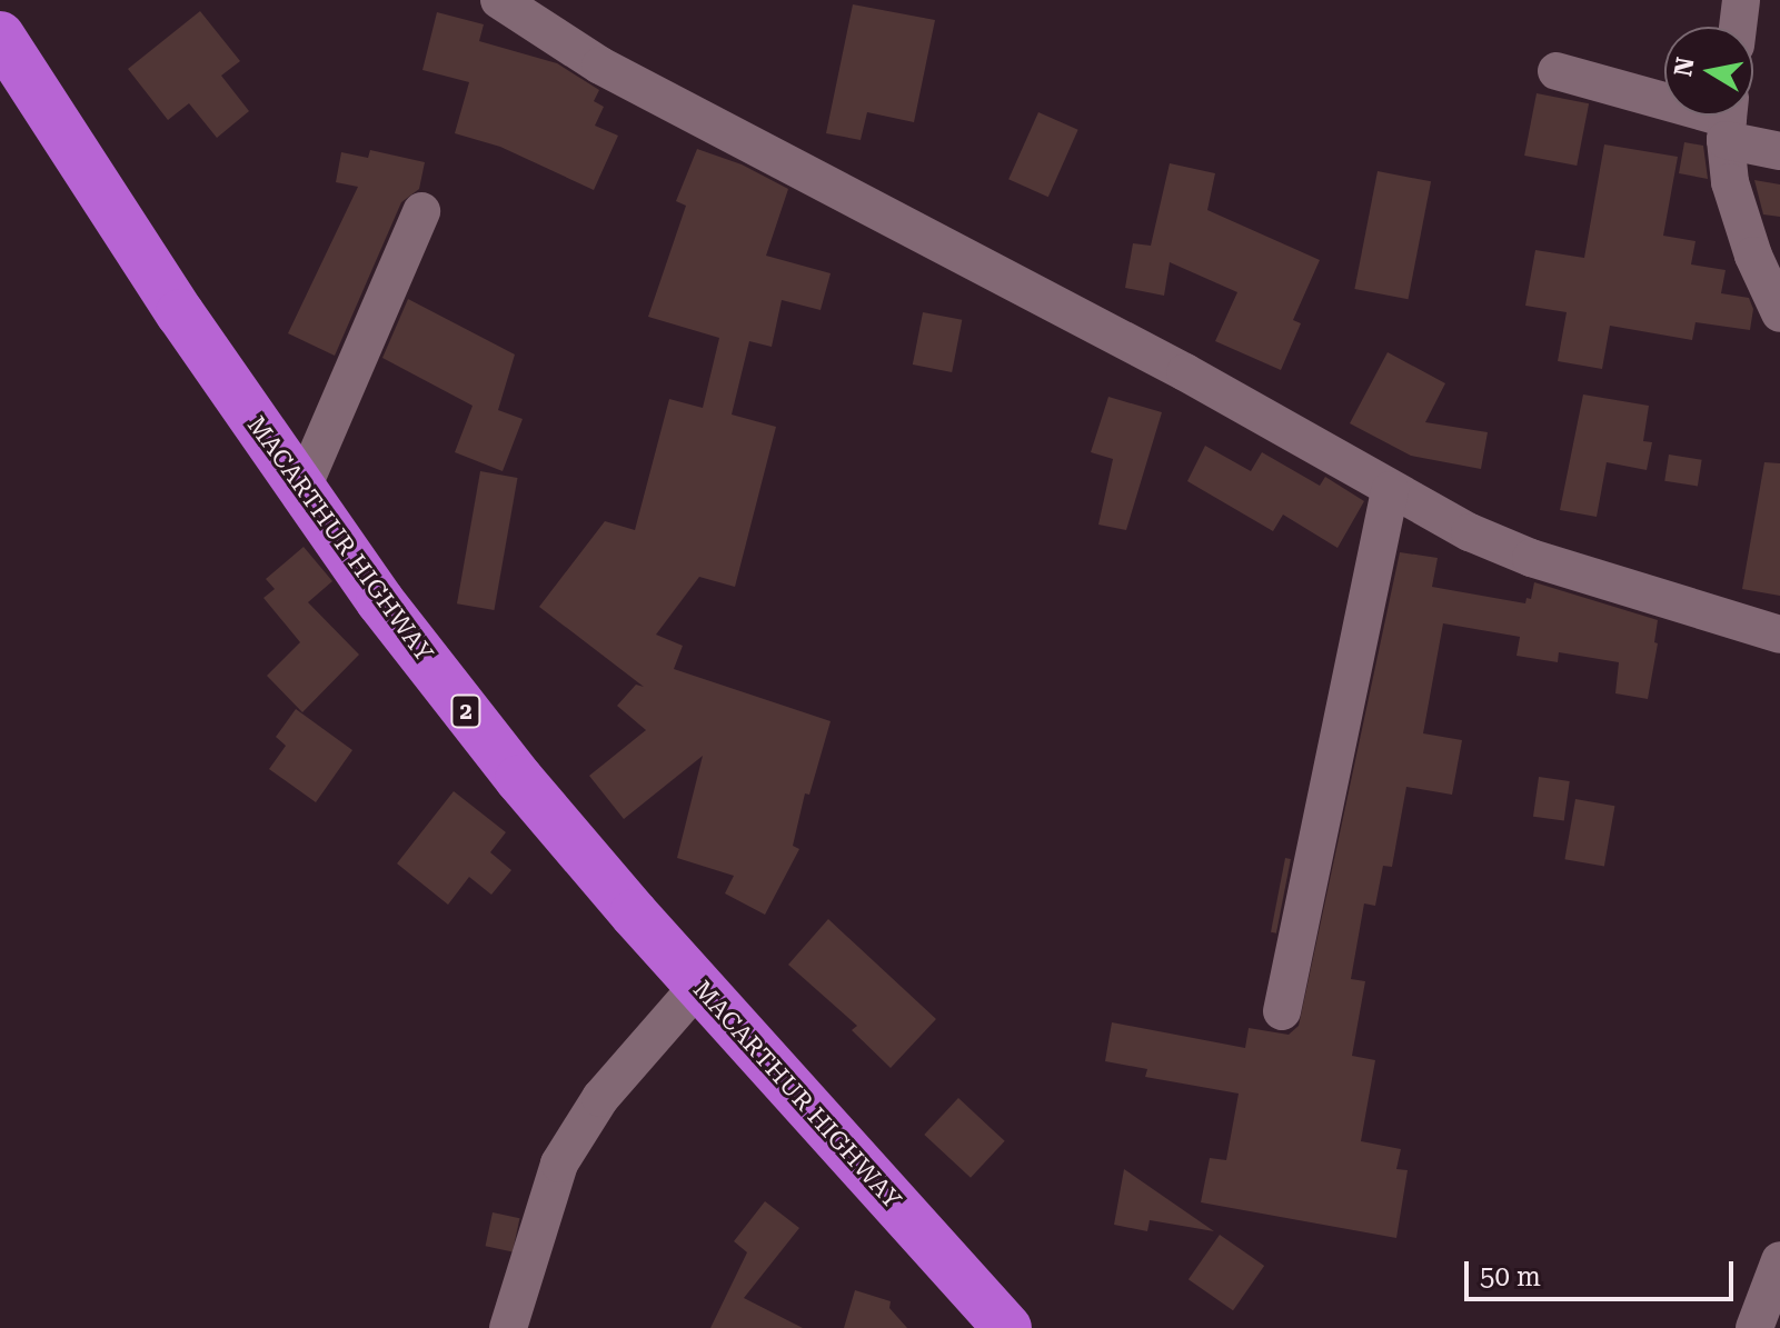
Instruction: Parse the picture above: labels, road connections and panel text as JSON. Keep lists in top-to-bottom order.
{
  "streets": {
    "highway": ["MACARTHUR HIGHWAY", "2"]
  },
  "scale_bar": "50 m",
  "north": "left"
}
